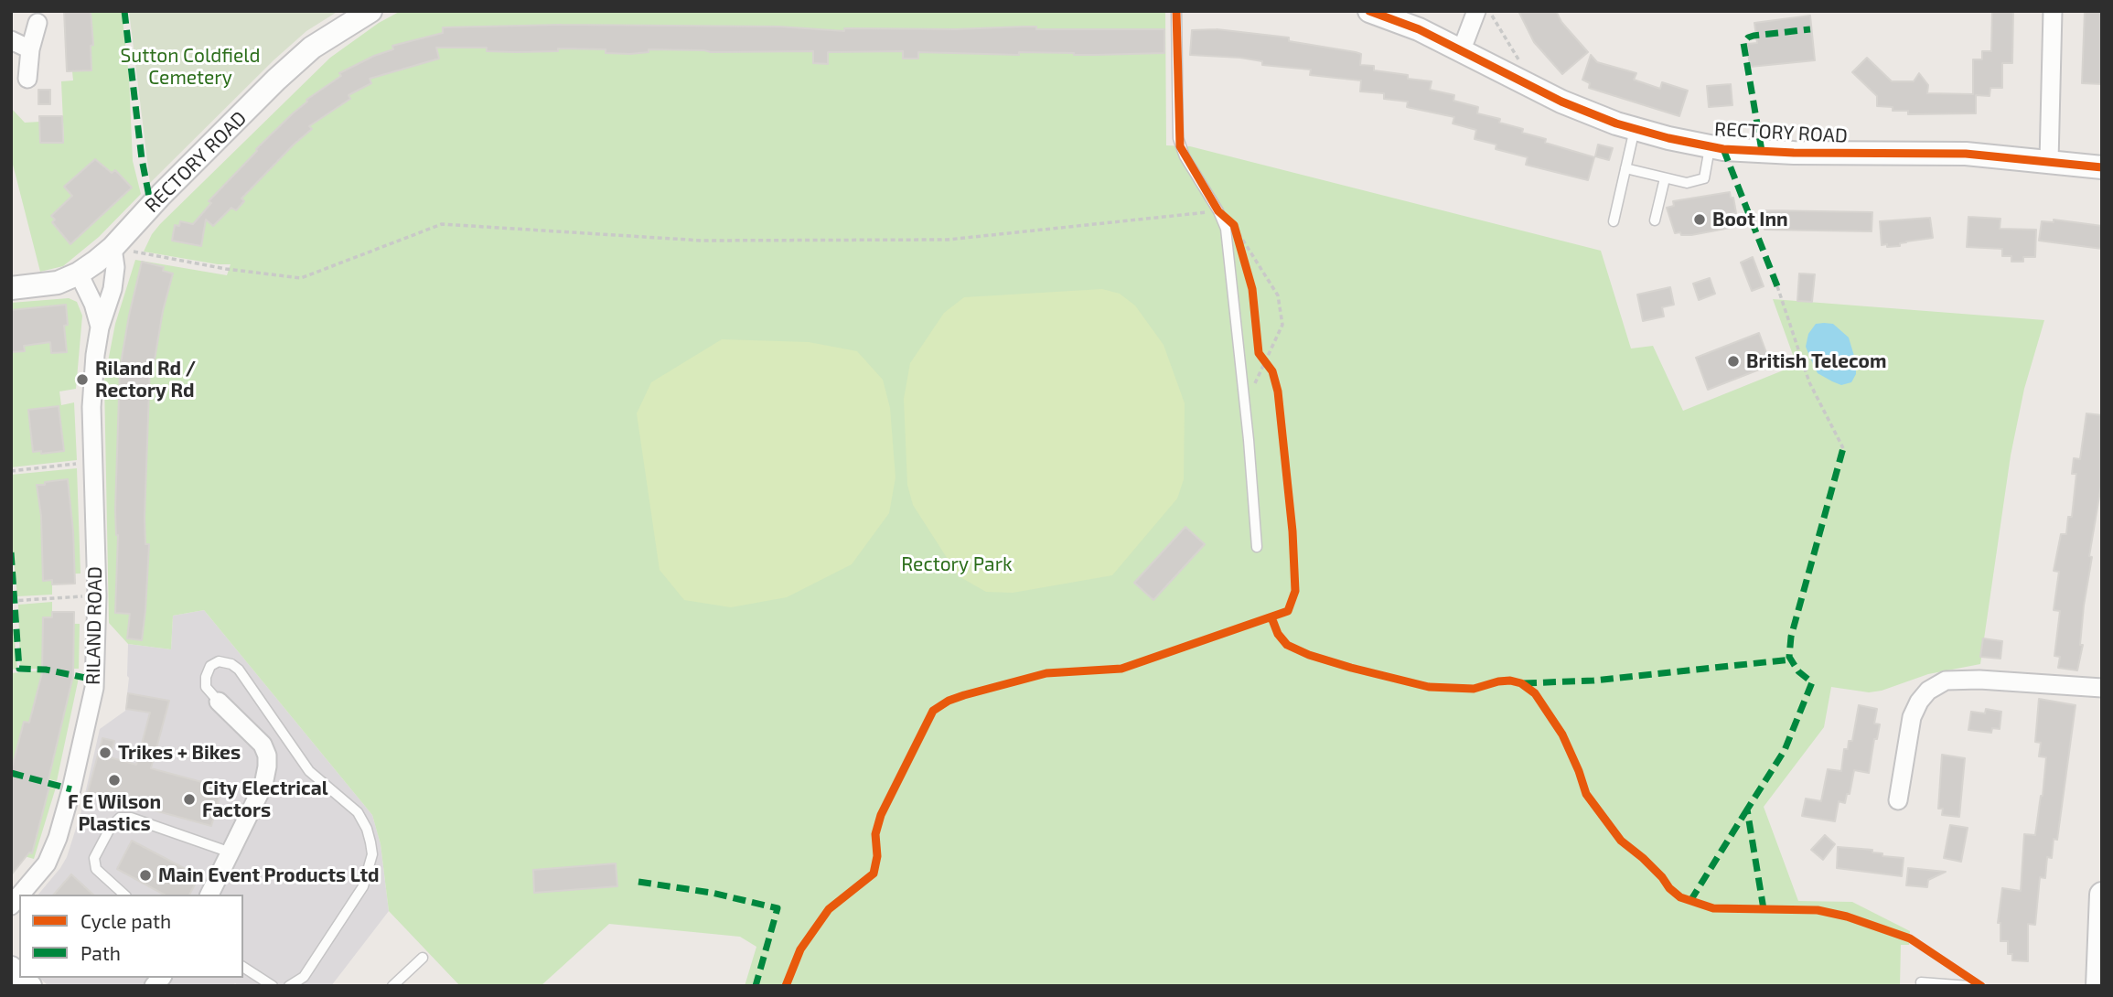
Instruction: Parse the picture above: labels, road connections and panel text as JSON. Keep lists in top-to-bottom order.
{
  "streets": {
    "street": ["RECTORY ROAD", "RILAND ROAD"]
  },
  "crossings": [
    ["RECTORY ROAD", "RILAND ROAD"]
  ],
  "parks": ["Sutton Coldfield Cemetery", "Rectory Park"],
  "places": [
    "Boot Inn",
    "British Telecom",
    "Riland Rd / Rectory Rd",
    "Trikes + Bikes",
    "F E Wilson Plastics",
    "City Electrical Factors",
    "Main Event Products Ltd"
  ],
  "legend": ["Cycle path", "Path"]
}
